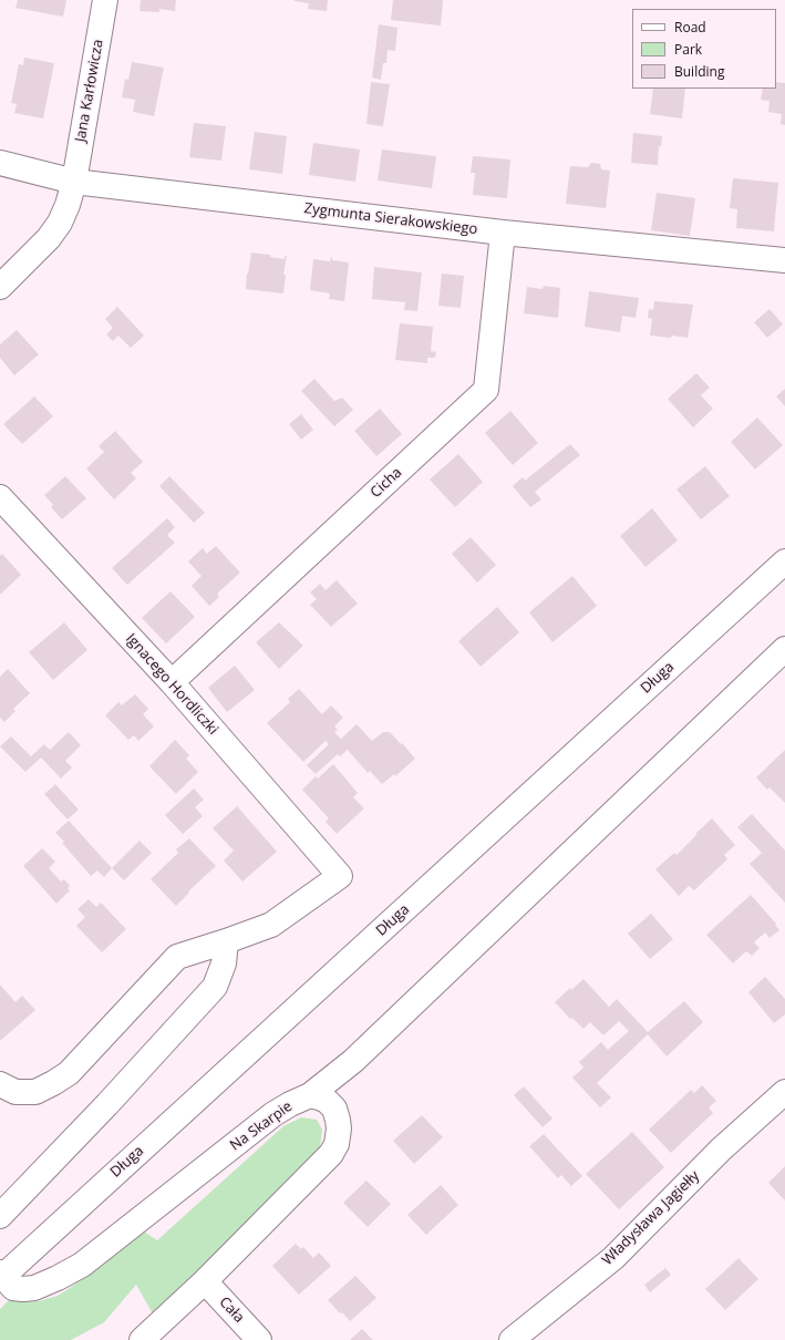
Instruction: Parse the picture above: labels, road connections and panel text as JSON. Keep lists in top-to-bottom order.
{
  "streets": {
    "street": [
      "Jana Karłowicza",
      "Zygmunta Sierakowskiego",
      "Cicha",
      "Długa",
      "Ignacego Hordliczki",
      "Na Skarpie",
      "Władysława Jagiełły",
      "Cała"
    ]
  },
  "crossings": [
    ["Jana Karłowicza", "Zygmunta Sierakowskiego"],
    ["Zygmunta Sierakowskiego", "Cicha"],
    ["Cicha", "Ignacego Hordliczki"],
    ["Długa", "Na Skarpie"],
    ["Na Skarpie", "Cała"]
  ],
  "legend": ["Road", "Park", "Building"]
}
